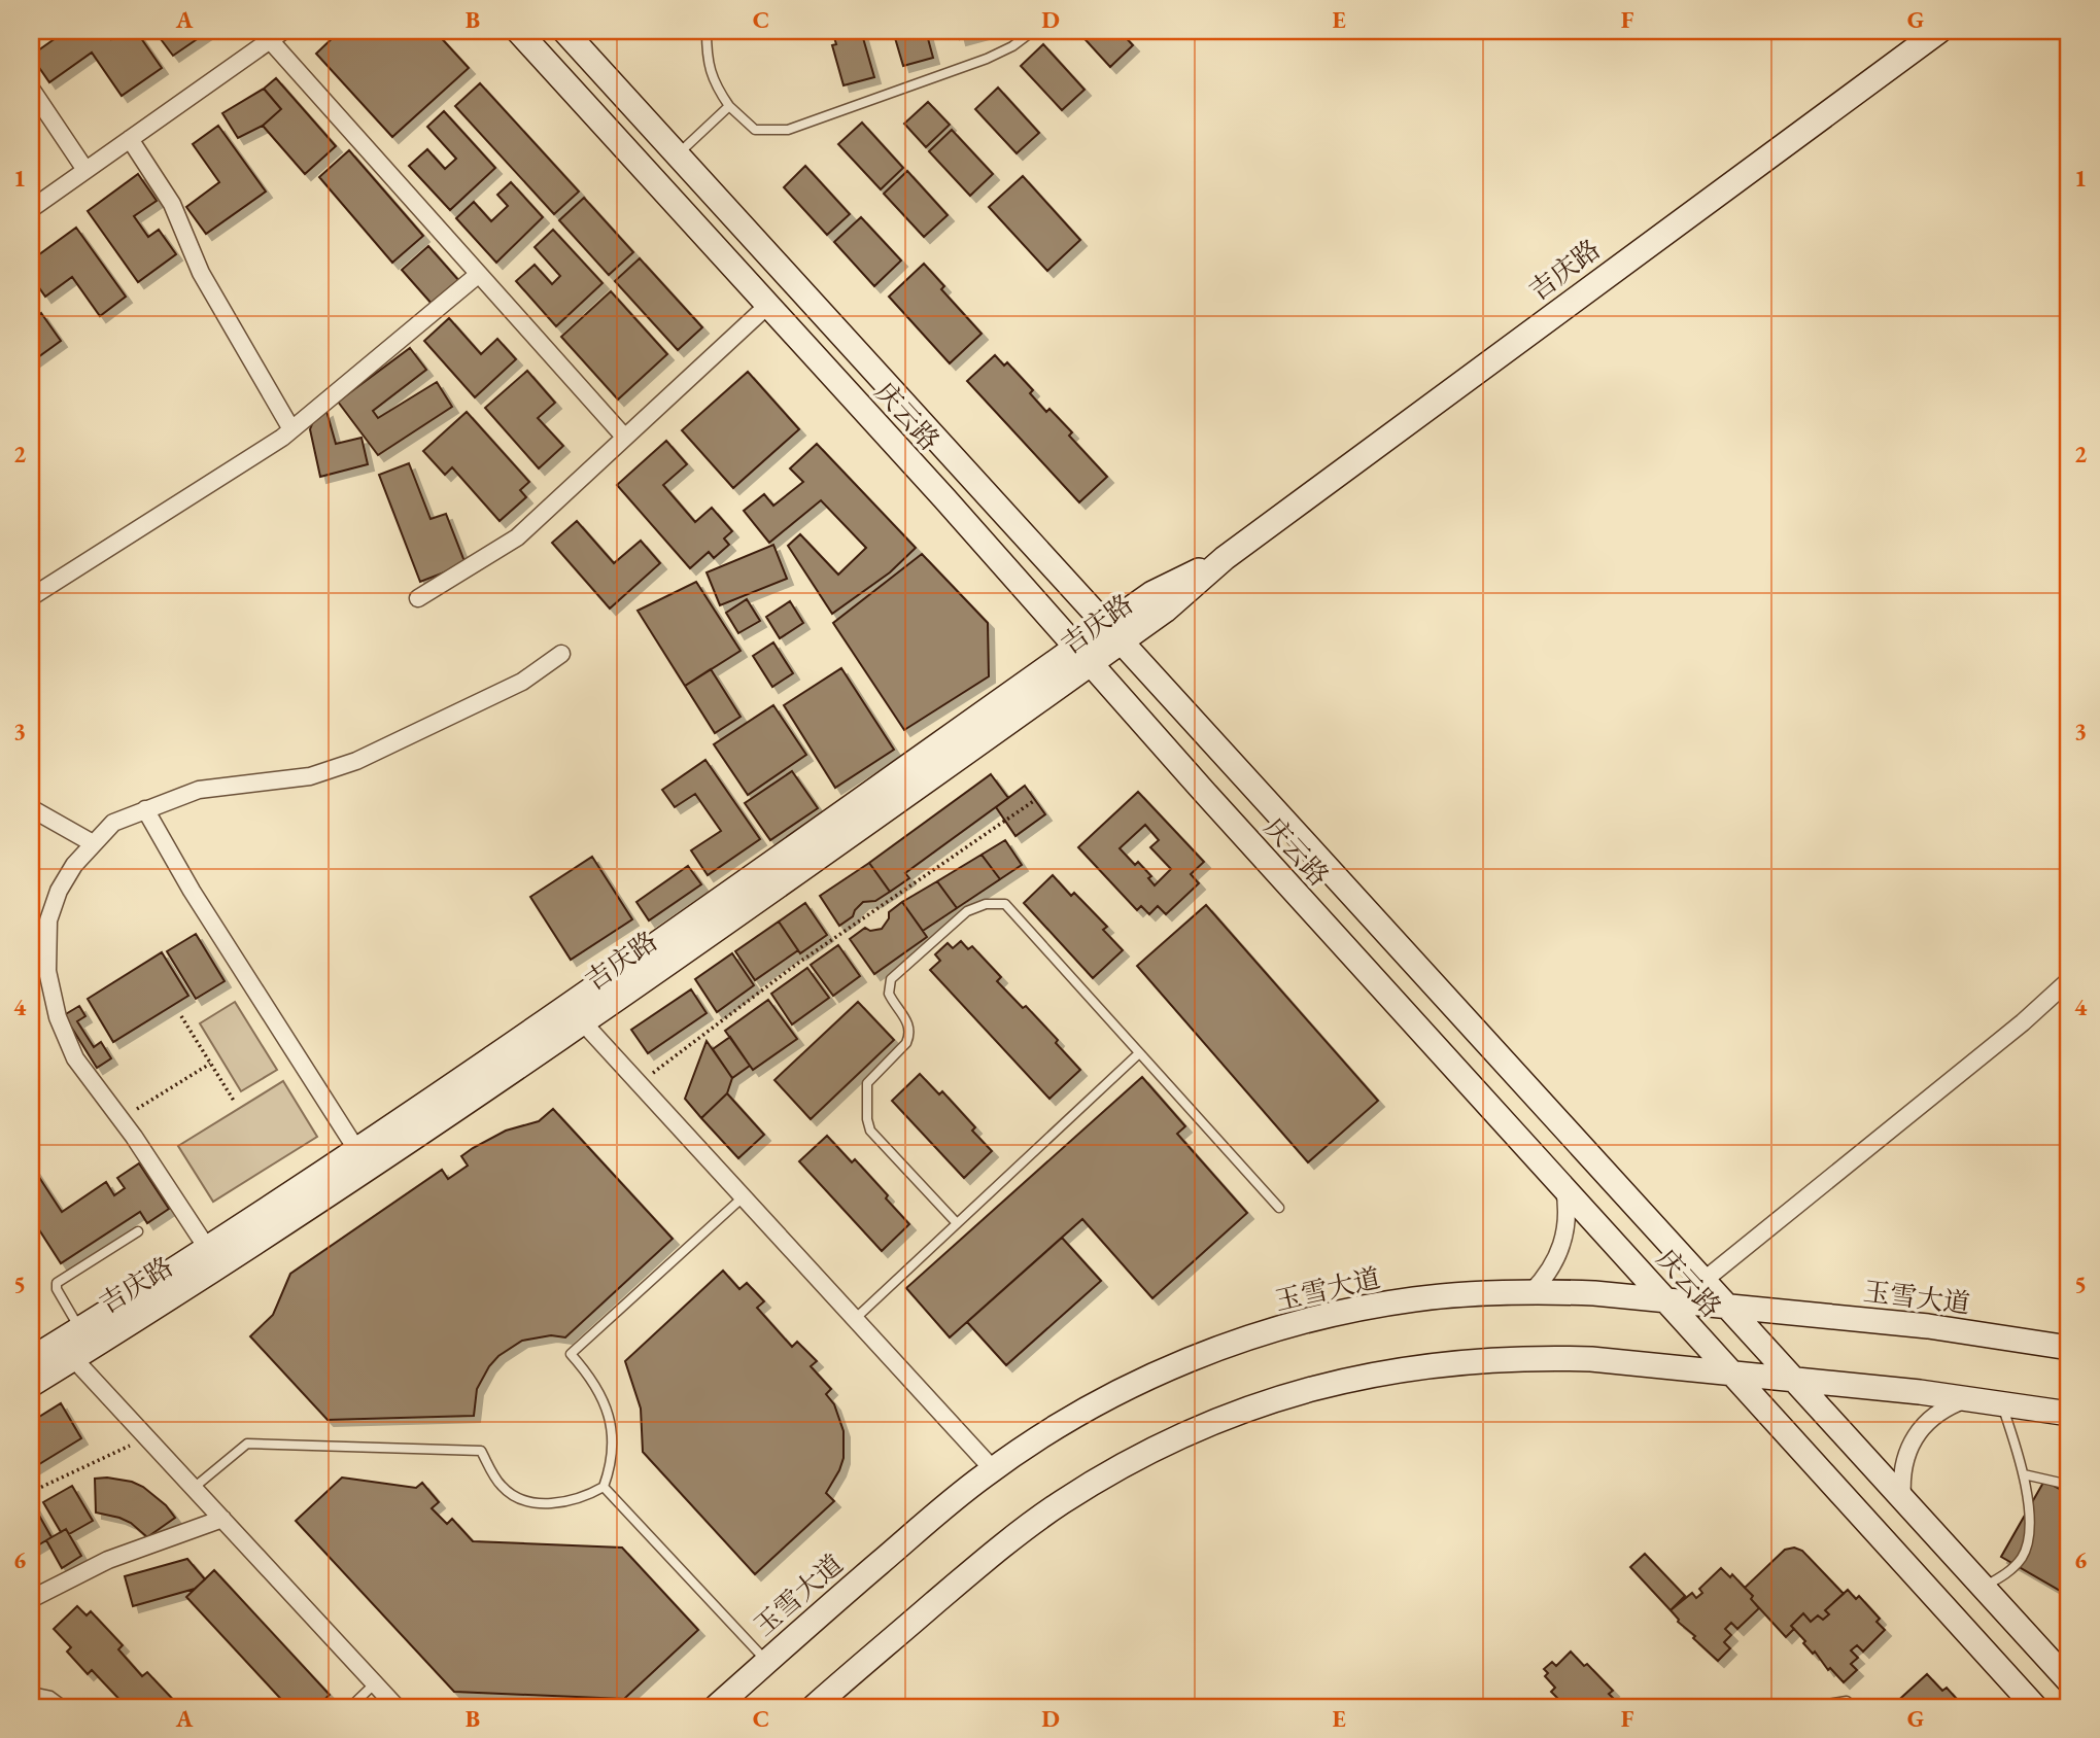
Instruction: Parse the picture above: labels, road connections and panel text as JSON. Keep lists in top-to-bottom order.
{
  "streets": {
    "main road": ["吉庆路", "庆云路", "玉雪大道"]
  },
  "crossings": [
    ["吉庆路", "庆云路"],
    ["庆云路", "玉雪大道"]
  ],
  "grid": {
    "columns": [
      "A",
      "B",
      "C",
      "D",
      "E",
      "F",
      "G"
    ],
    "rows": [
      "1",
      "2",
      "3",
      "4",
      "5",
      "6"
    ]
  }
}
